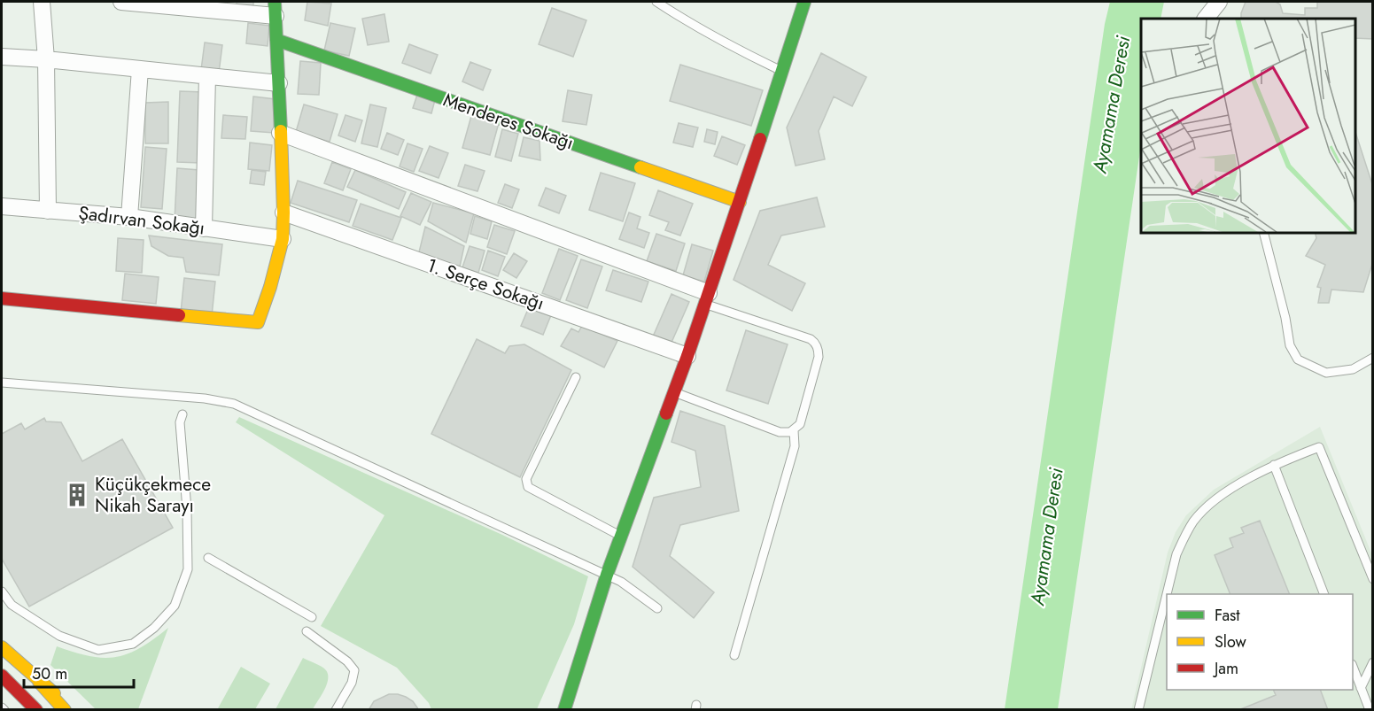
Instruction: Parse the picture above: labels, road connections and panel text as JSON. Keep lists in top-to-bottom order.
{
  "streets": {
    "main road": ["Menderes Sokağı"],
    "street": ["Şadırvan Sokağı", "1. Serçe Sokağı"]
  },
  "water": ["Ayamama Deresi"],
  "places": {
    "building": ["Küçükçekmece Nikah Sarayı"]
  },
  "legend": ["Fast", "Slow", "Jam"],
  "scale_bar": "50 m"
}
